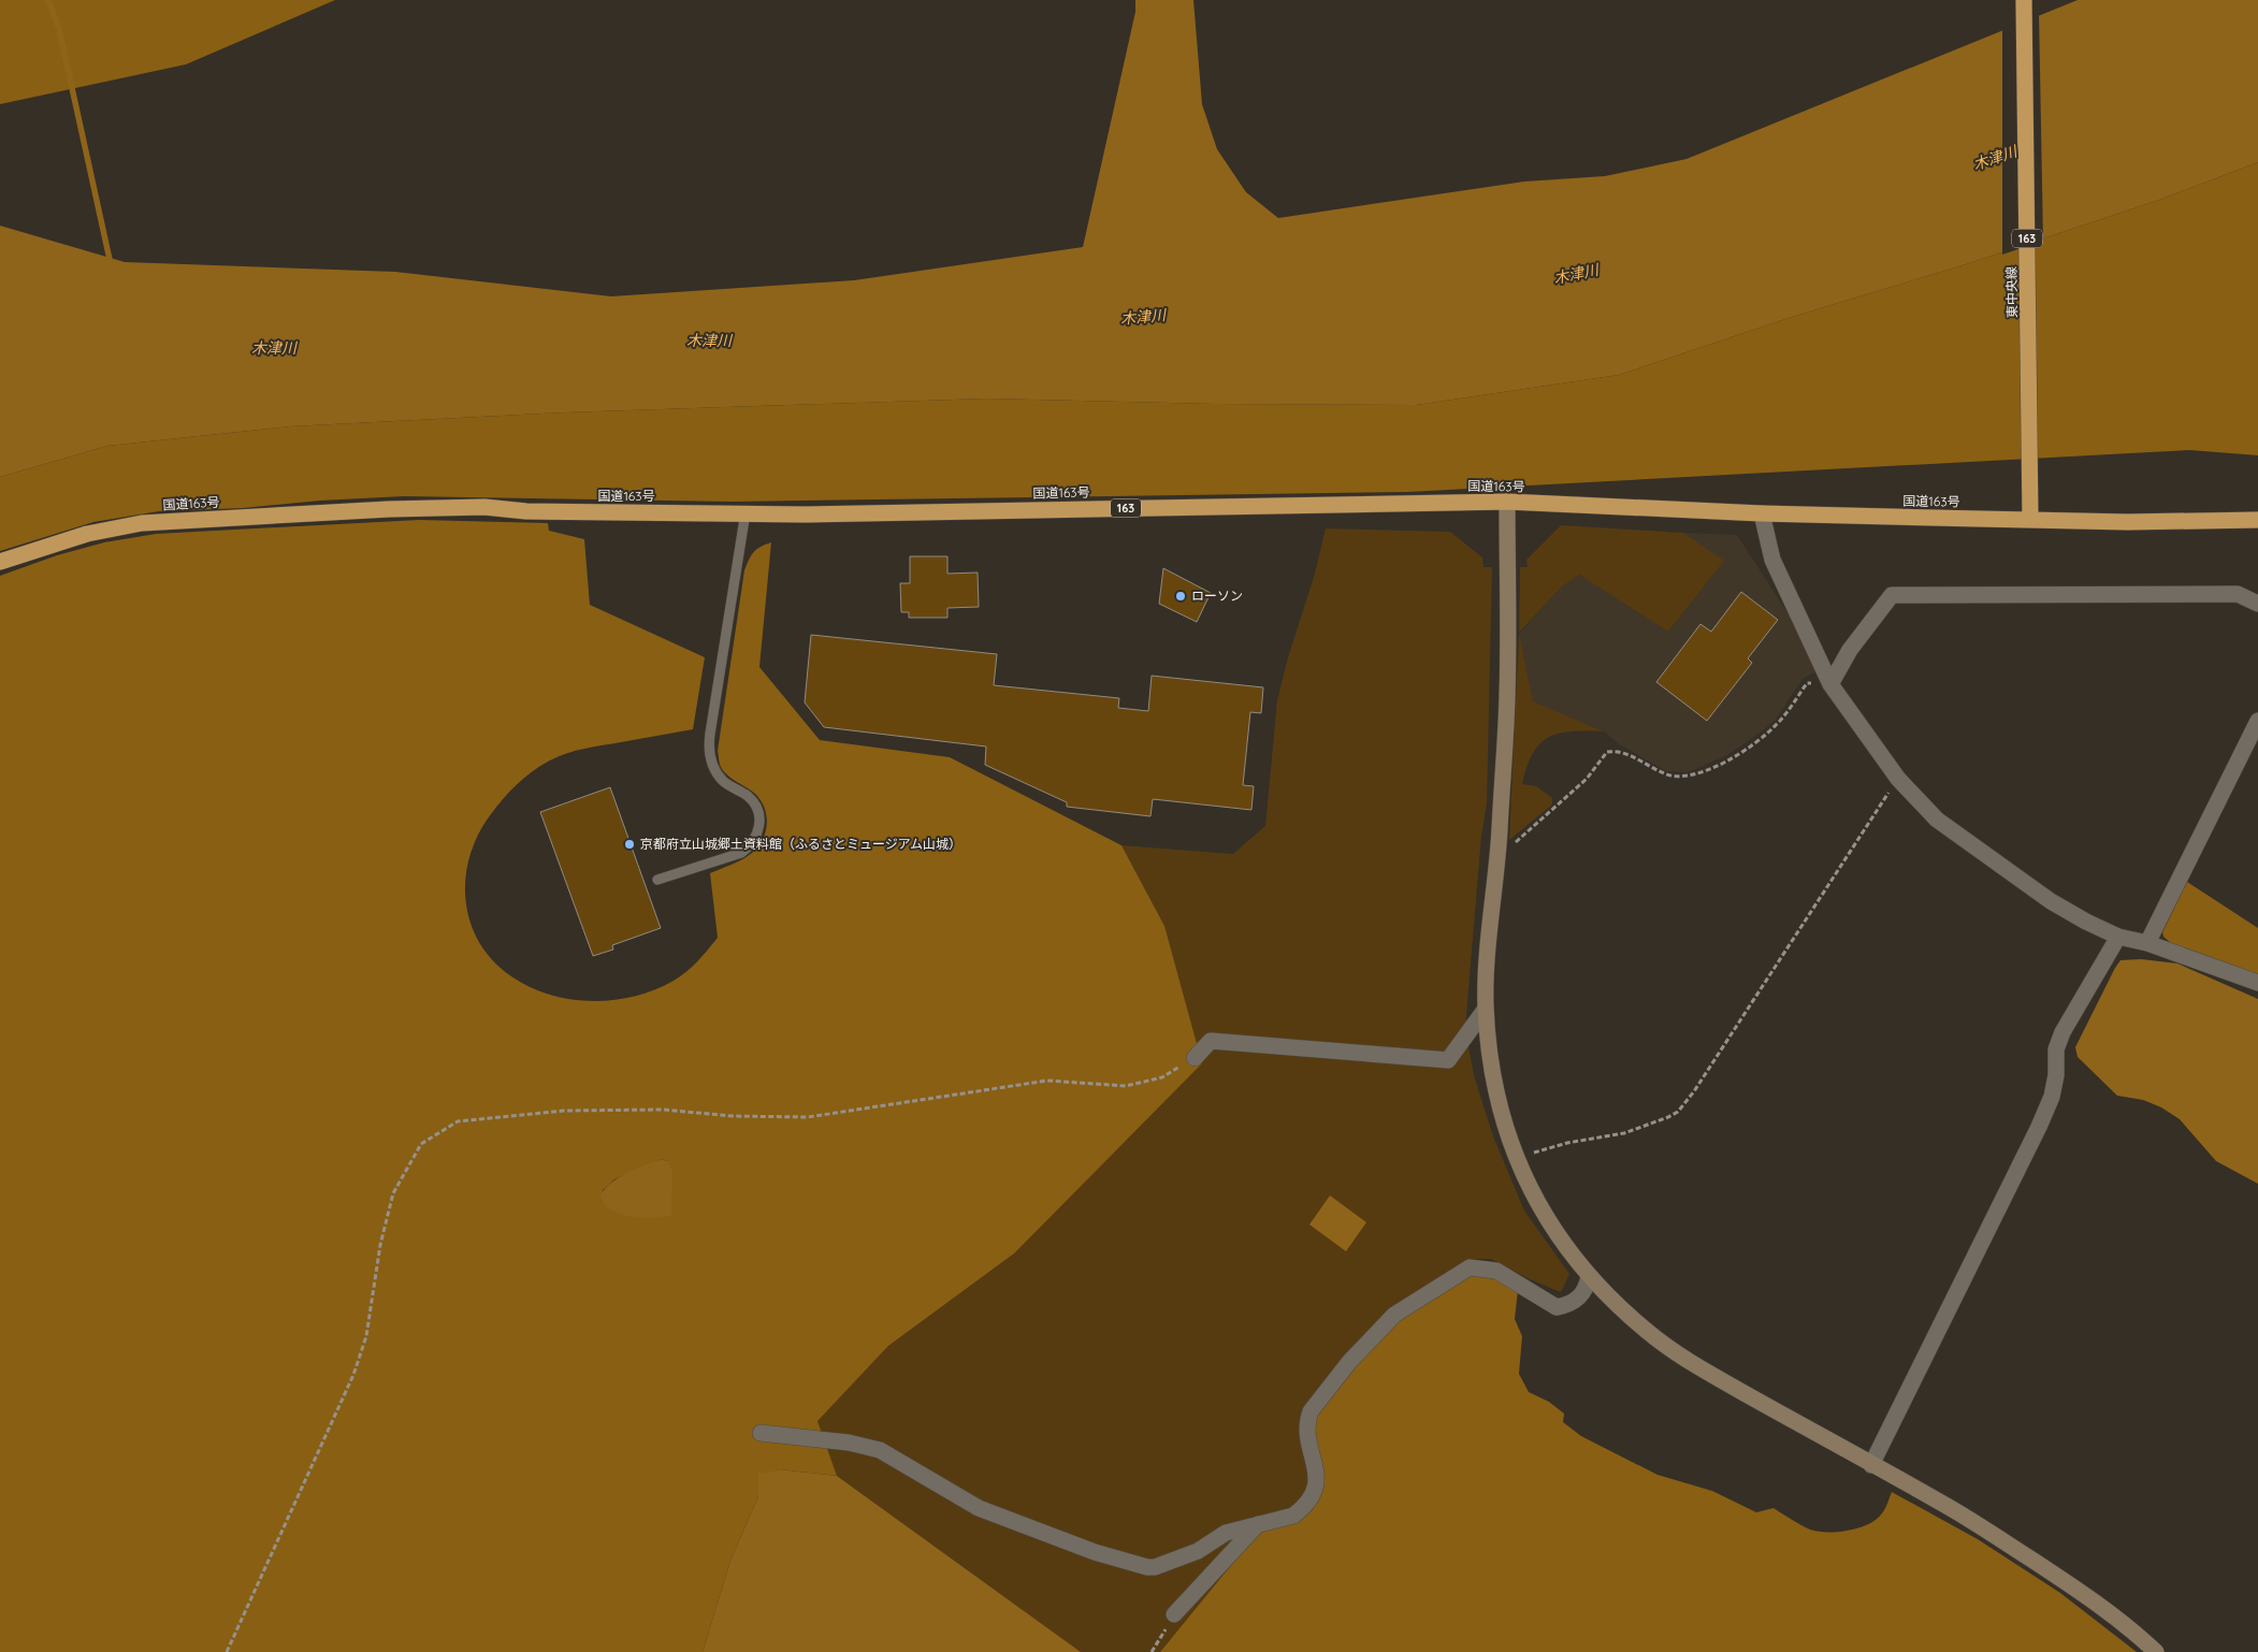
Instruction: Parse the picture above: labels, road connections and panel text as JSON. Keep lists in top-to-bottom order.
{
  "streets": {
    "highway": ["163", "東中央線", "国道163号"]
  },
  "crossings": [
    ["東中央線", "国道163号"]
  ],
  "water": ["木津川"],
  "places": ["ローソン", "京都府立山城郷土資料館（ふるさとミュージアム山城）"]
}
